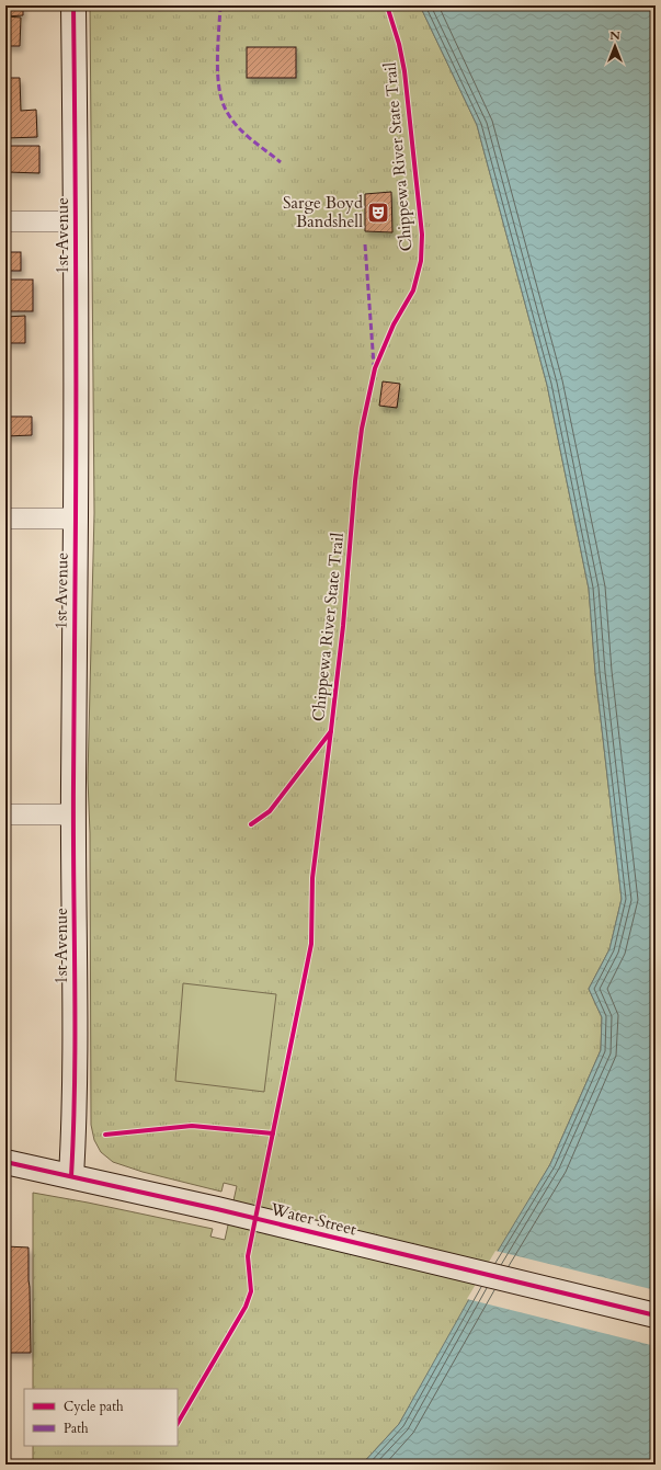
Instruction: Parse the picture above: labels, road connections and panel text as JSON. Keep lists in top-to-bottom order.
{
  "streets": {
    "street": ["1st Avenue", "Water Street"],
    "cycle path": ["Chippewa River State Trail"]
  },
  "crossings": [
    ["1st Avenue", "Water Street"]
  ],
  "places": {
    "theatre": ["Sarge Boyd Bandshell"]
  },
  "legend": ["Cycle path", "Path"],
  "north": "top"
}
